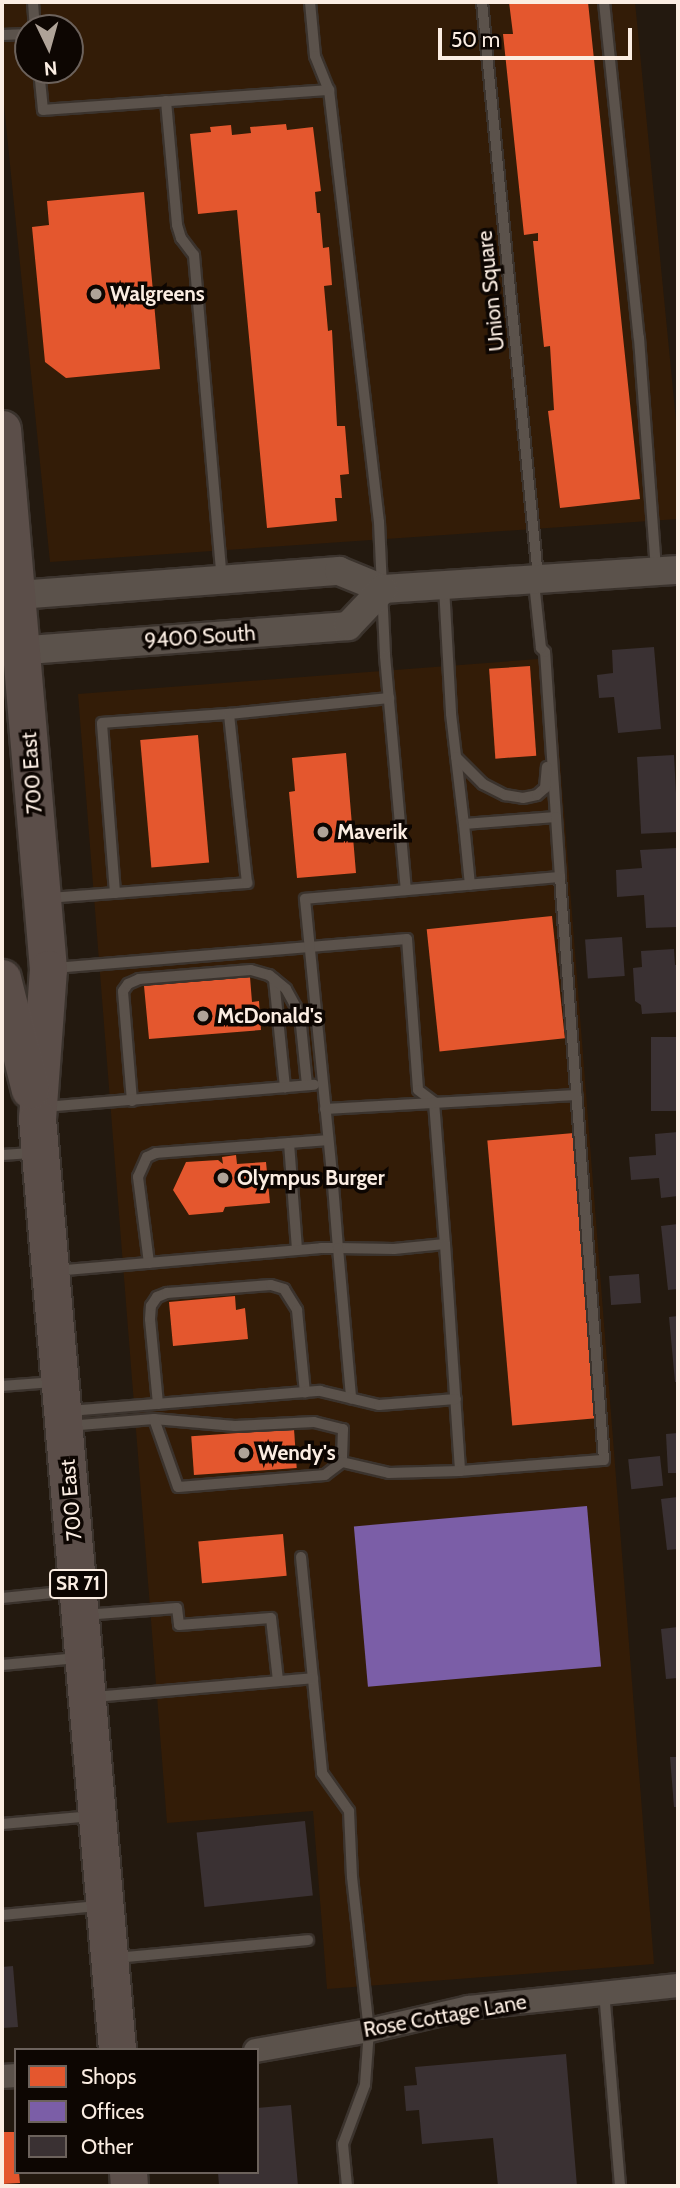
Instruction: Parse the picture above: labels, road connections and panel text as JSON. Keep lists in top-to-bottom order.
{
  "streets": {
    "main road": ["700 East", "SR 71"],
    "street": ["9400 South", "Rose Cottage Lane"],
    "lane": ["Union Square"]
  },
  "crossings": [
    ["9400 South", "700 East"]
  ],
  "places": [
    "Walgreens",
    "Maverik",
    "McDonald's",
    "Olympus Burger",
    "Wendy's"
  ],
  "legend": ["Shops", "Offices", "Other"],
  "scale_bar": "50 m",
  "north": "bottom"
}
